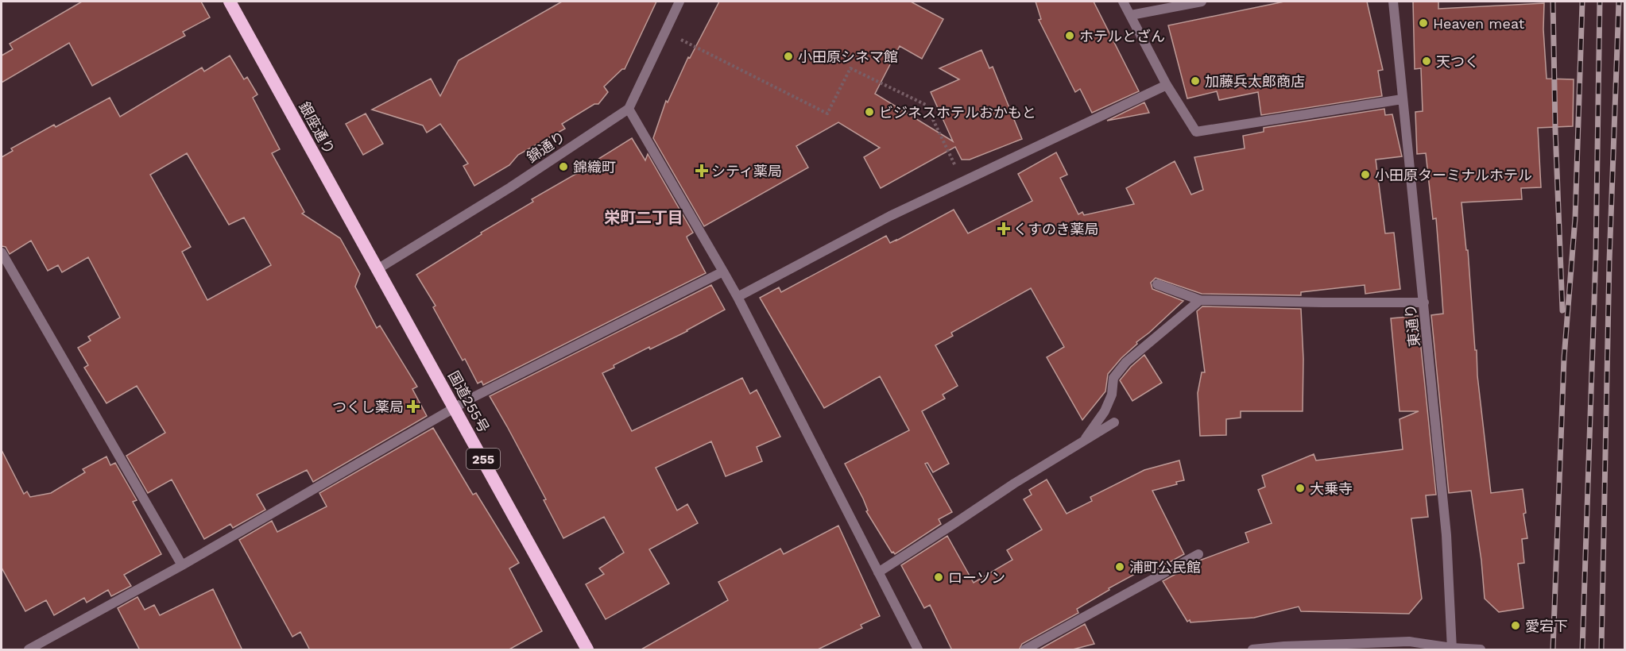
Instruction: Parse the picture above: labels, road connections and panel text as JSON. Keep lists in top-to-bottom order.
{
  "streets": {
    "highway": ["銀座通り", "国道255号", "255"],
    "street": ["錦通り", "東通り"]
  },
  "crossings": [
    ["銀座通り", "錦通り"],
    ["銀座通り", "国道255号"],
    ["錦通り", "国道255号"]
  ],
  "districts": ["栄町二丁目"],
  "places": {
    "other": [
      "Heaven meat",
      "ホテルとざん",
      "小田原シネマ館",
      "天つく",
      "加藤兵太郎商店",
      "ビジネスホテルおかもと",
      "錦織町",
      "小田原ターミナルホテル",
      "大乗寺",
      "浦町公民館",
      "ローソン",
      "愛宕下"
    ],
    "health": ["シティ薬局", "くすのき薬局", "つくし薬局"]
  }
}
